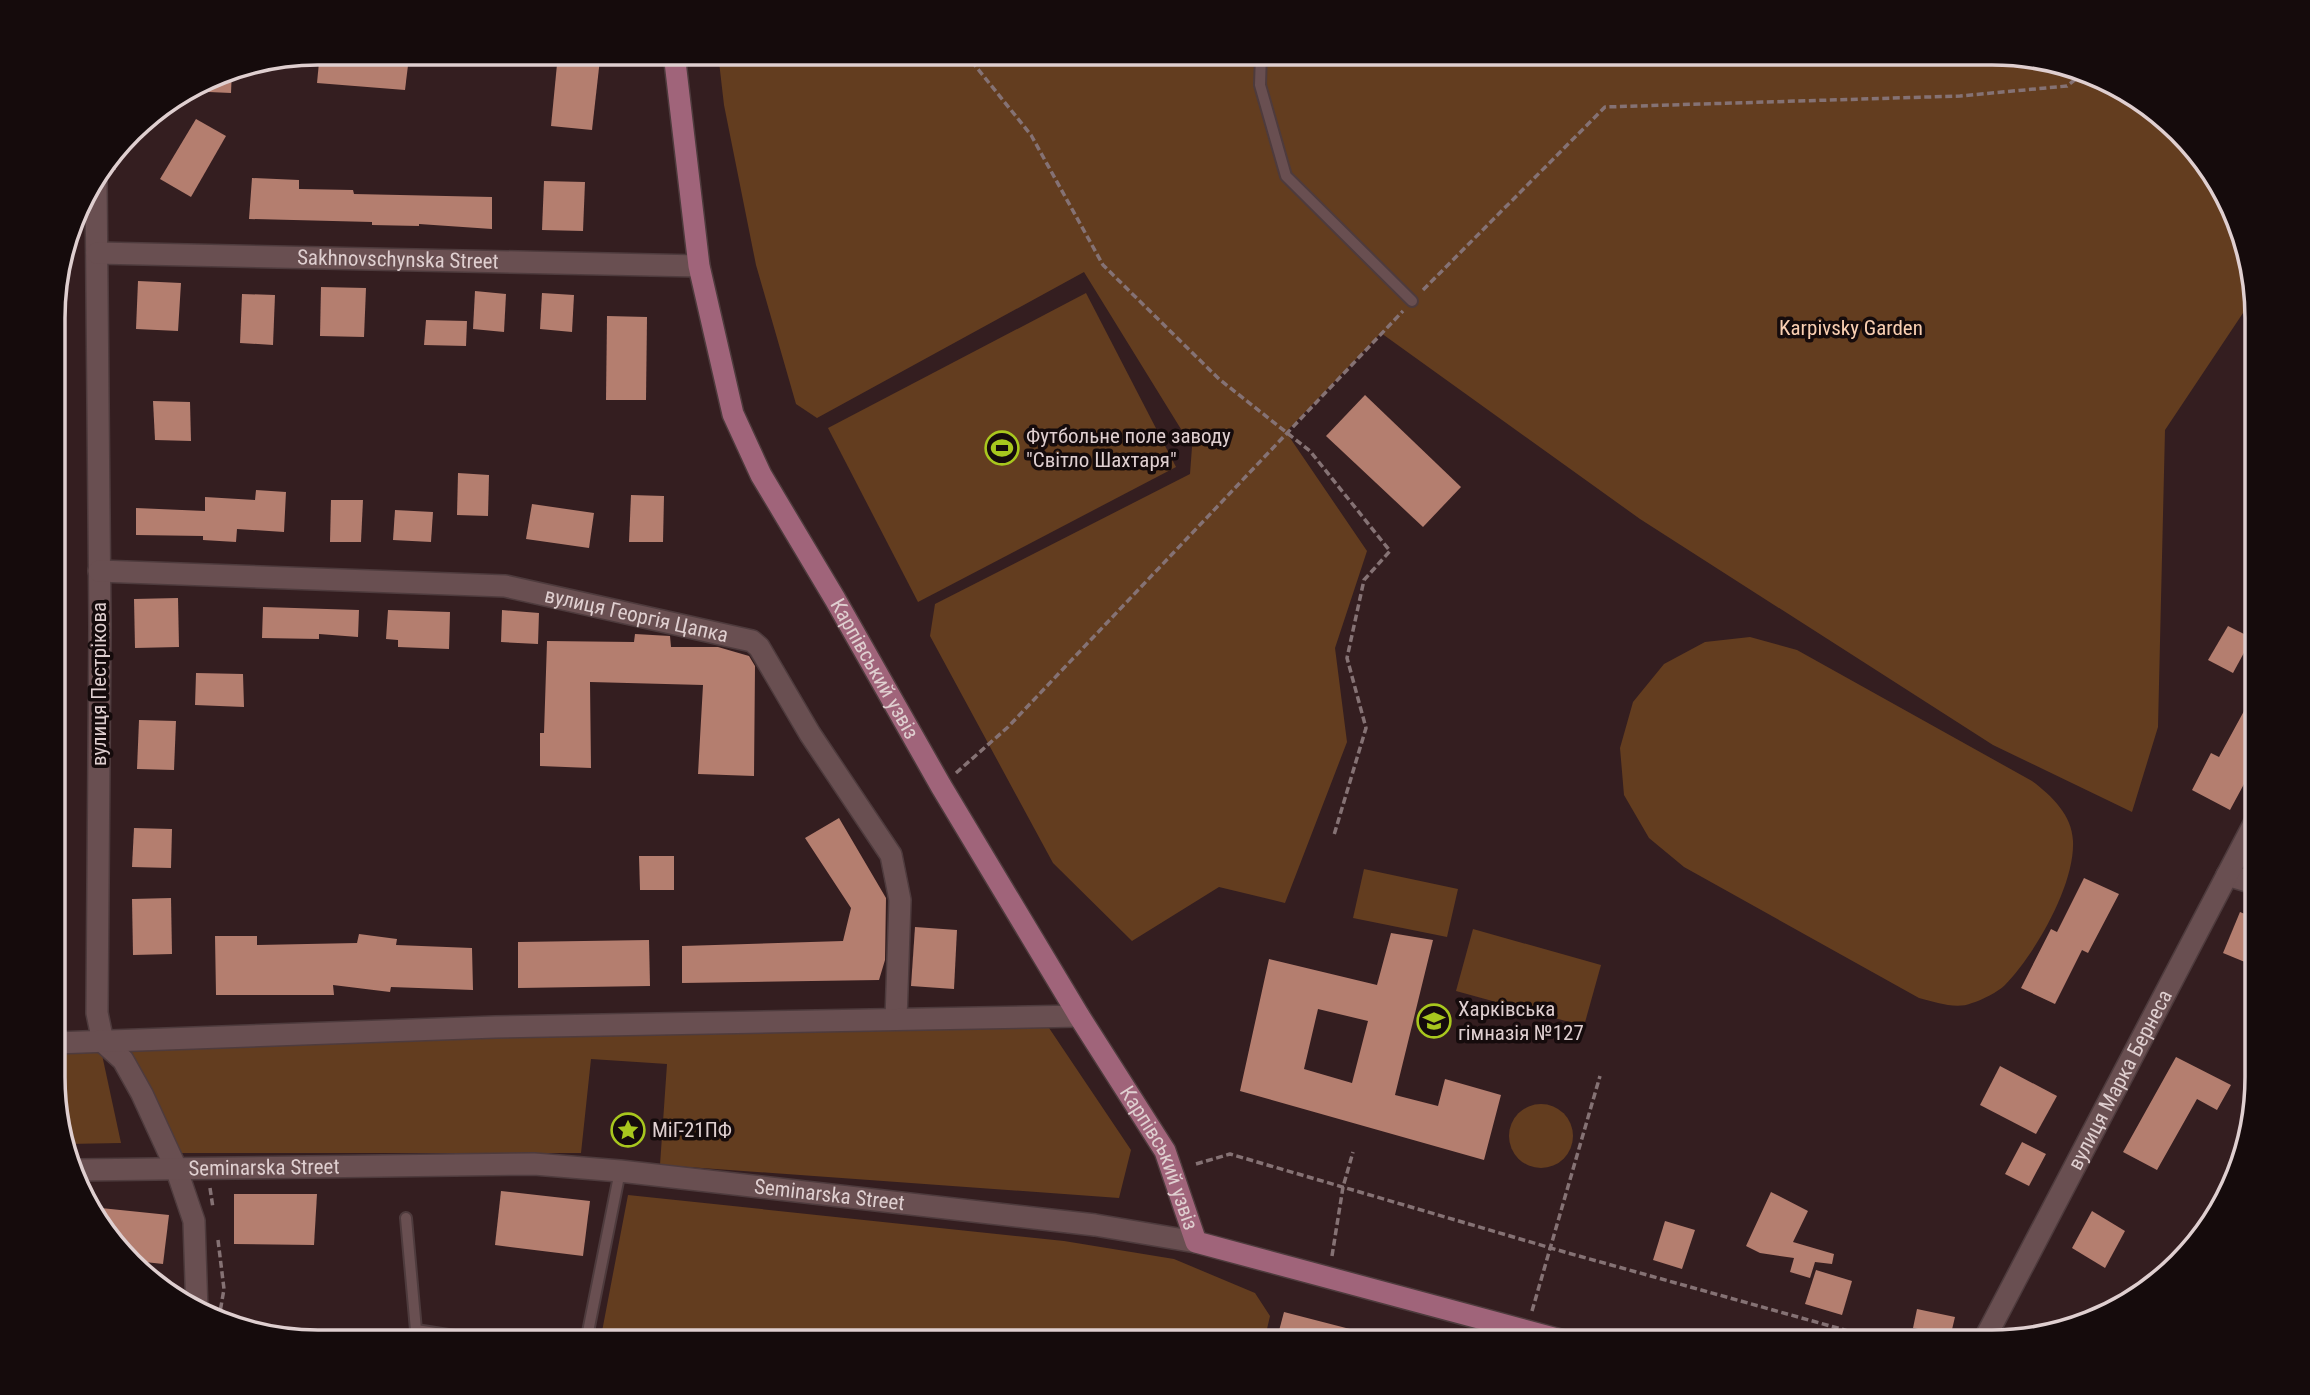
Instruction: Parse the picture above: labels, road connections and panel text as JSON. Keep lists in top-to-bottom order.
{
  "streets": {
    "main road": ["Карпівський узвіз", "Seminarska Street"],
    "street": [
      "Sakhnovschynska Street",
      "вулиця Георгія Цапка",
      "вулиця Пестрікова",
      "вулиця Марка Бернеса"
    ]
  },
  "crossings": [
    ["Sakhnovschynska Street", "Карпівський узвіз"],
    ["Sakhnovschynska Street", "вулиця Пестрікова"],
    ["вулиця Георгія Цапка", "вулиця Пестрікова"],
    ["Карпівський узвіз", "Seminarska Street"]
  ],
  "parks": ["Karpivsky Garden"],
  "places": {
    "sports": ["Футбольне поле заводу \"Світло Шахтаря\""],
    "school or university": ["Харківська гімназія №127"],
    "place": ["МіГ-21ПФ"]
  }
}
